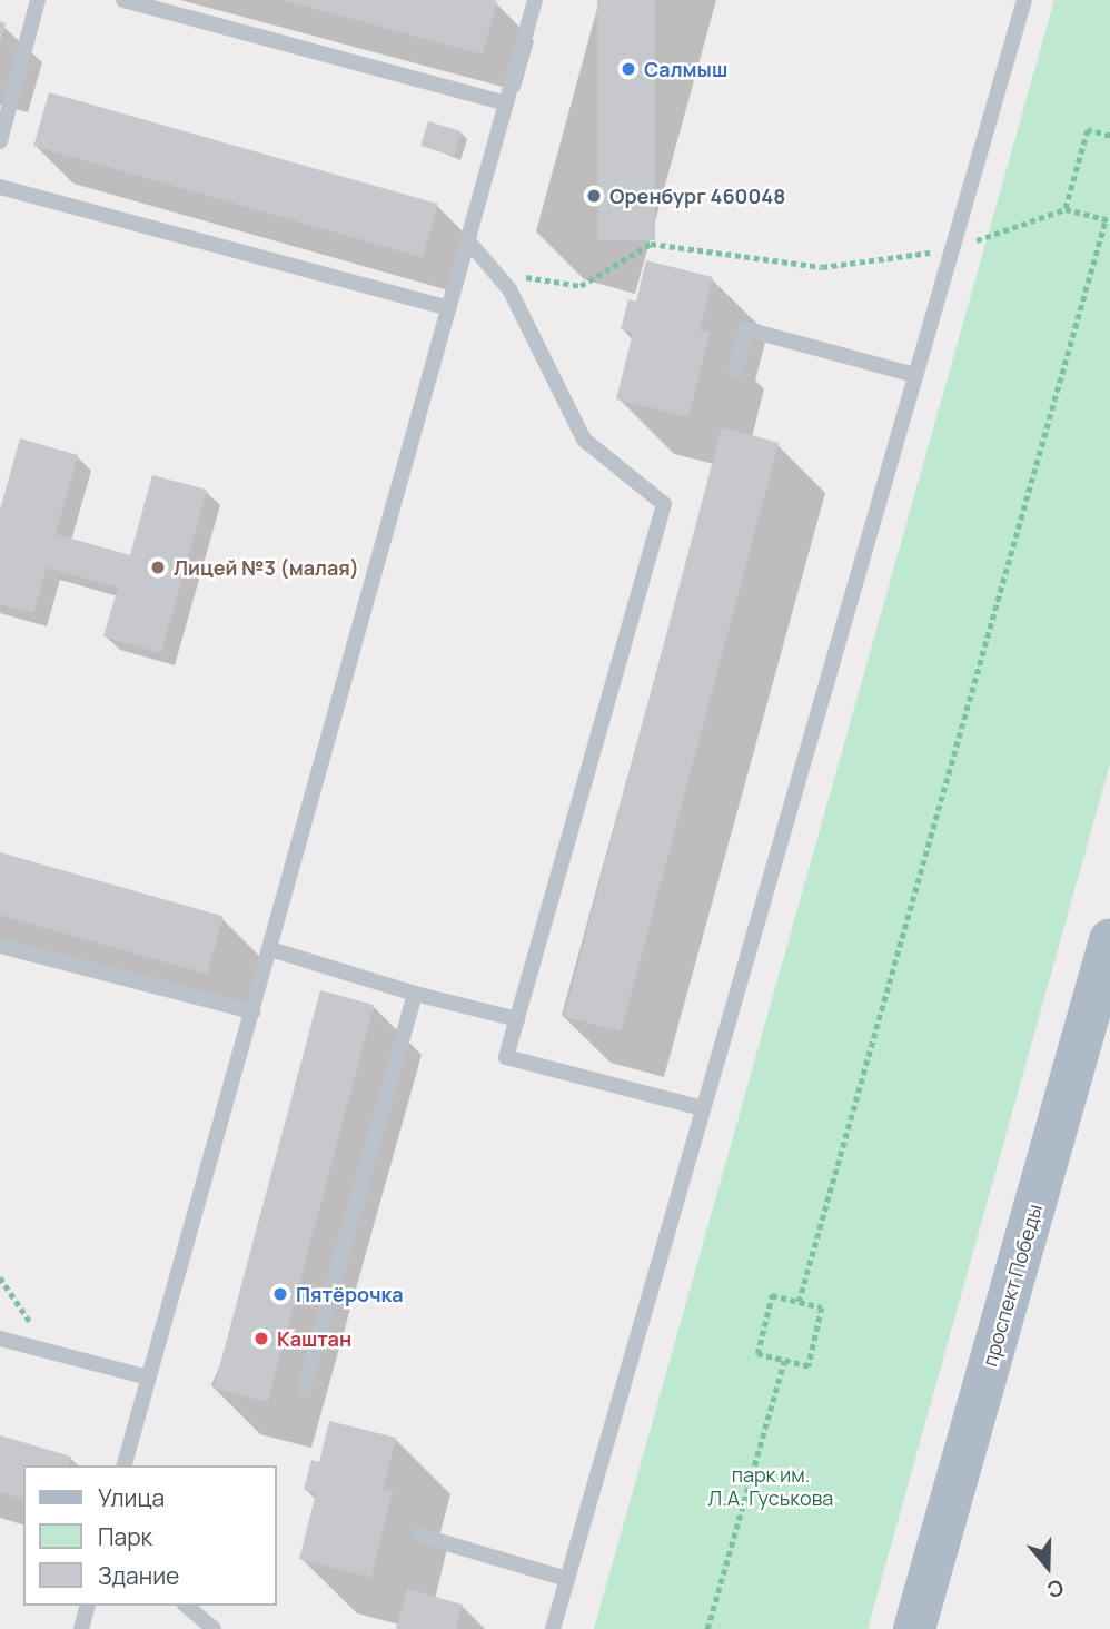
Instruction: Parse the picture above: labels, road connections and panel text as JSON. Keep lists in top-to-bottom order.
{
  "streets": {
    "main road": ["проспект Победы"]
  },
  "parks": ["парк им. Л.А. Гуськова"],
  "places": [
    "Салмыш",
    "Оренбург 460048",
    "Лицей №3 (малая)",
    "Пятёрочка",
    "Каштан"
  ],
  "legend": ["Улица", "Парк", "Здание"],
  "north": "bottom"
}
